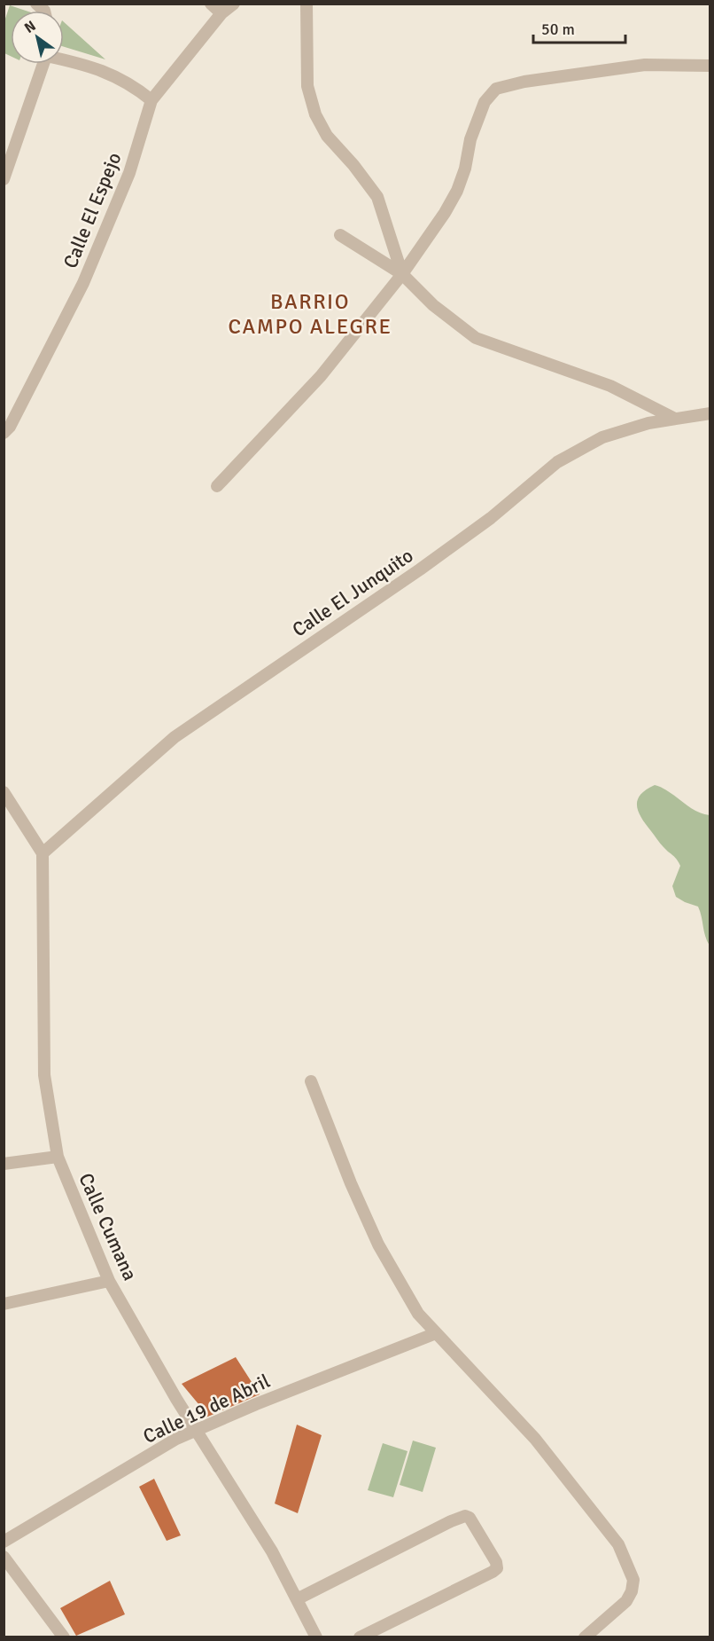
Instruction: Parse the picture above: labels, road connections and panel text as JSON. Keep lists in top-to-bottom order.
{
  "streets": {
    "street": [
      "Calle El Espejo",
      "Calle El Junquito",
      "Calle Cumana",
      "Calle 19 de Abril"
    ]
  },
  "crossings": [
    ["Calle El Junquito", "Calle Cumana"],
    ["Calle Cumana", "Calle 19 de Abril"]
  ],
  "districts": ["BARRIO CAMPO ALEGRE"],
  "scale_bar": "50 m",
  "north": "top left"
}
